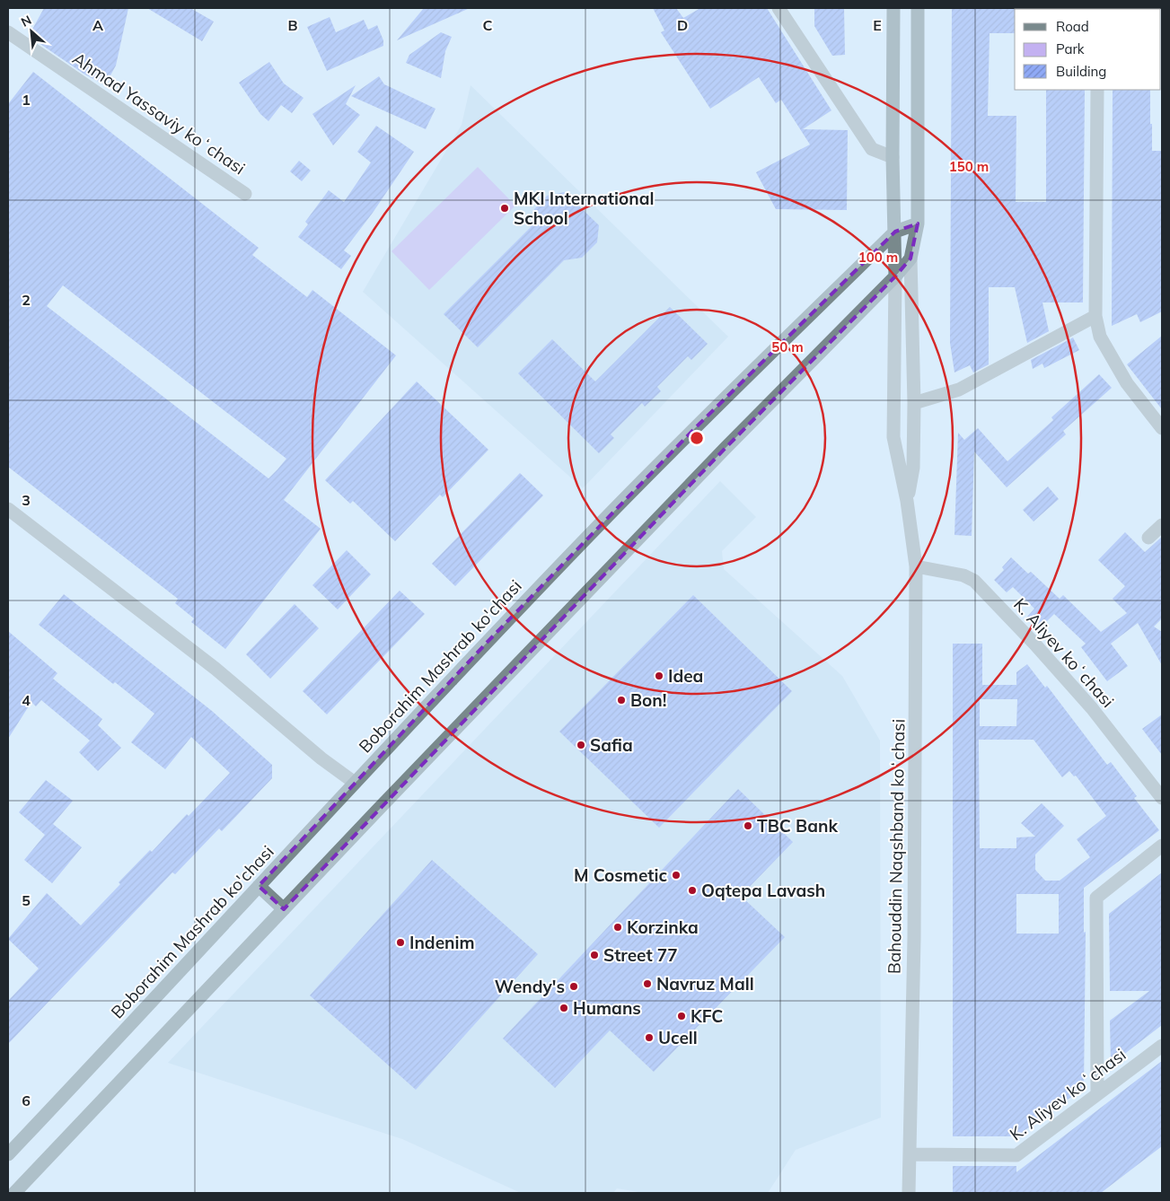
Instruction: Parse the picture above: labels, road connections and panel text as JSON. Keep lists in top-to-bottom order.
{
  "streets": {
    "main road": ["Boborahim Mashrab ko'chasi"],
    "street": ["Ahmad Yassaviy koʻchasi", "K. Aliyev koʻchasi", "Bahouddin Naqshband koʻchasi"]
  },
  "crossings": [
    ["K. Aliyev koʻchasi", "Bahouddin Naqshband koʻchasi"]
  ],
  "places": [
    "MKI International School",
    "Idea",
    "Bon!",
    "Safia",
    "TBC Bank",
    "M Cosmetic",
    "Oqtepa Lavash",
    "Korzinka",
    "Indenim",
    "Street 77",
    "Navruz Mall",
    "Wendy's",
    "Humans",
    "KFC",
    "Ucell"
  ],
  "legend": ["Road", "Park", "Building"],
  "north": "top left",
  "grid": {
    "columns": [
      "A",
      "B",
      "C",
      "D",
      "E"
    ],
    "rows": [
      "1",
      "2",
      "3",
      "4",
      "5",
      "6"
    ]
  },
  "rings": ["150 m", "100 m", "50 m"]
}
